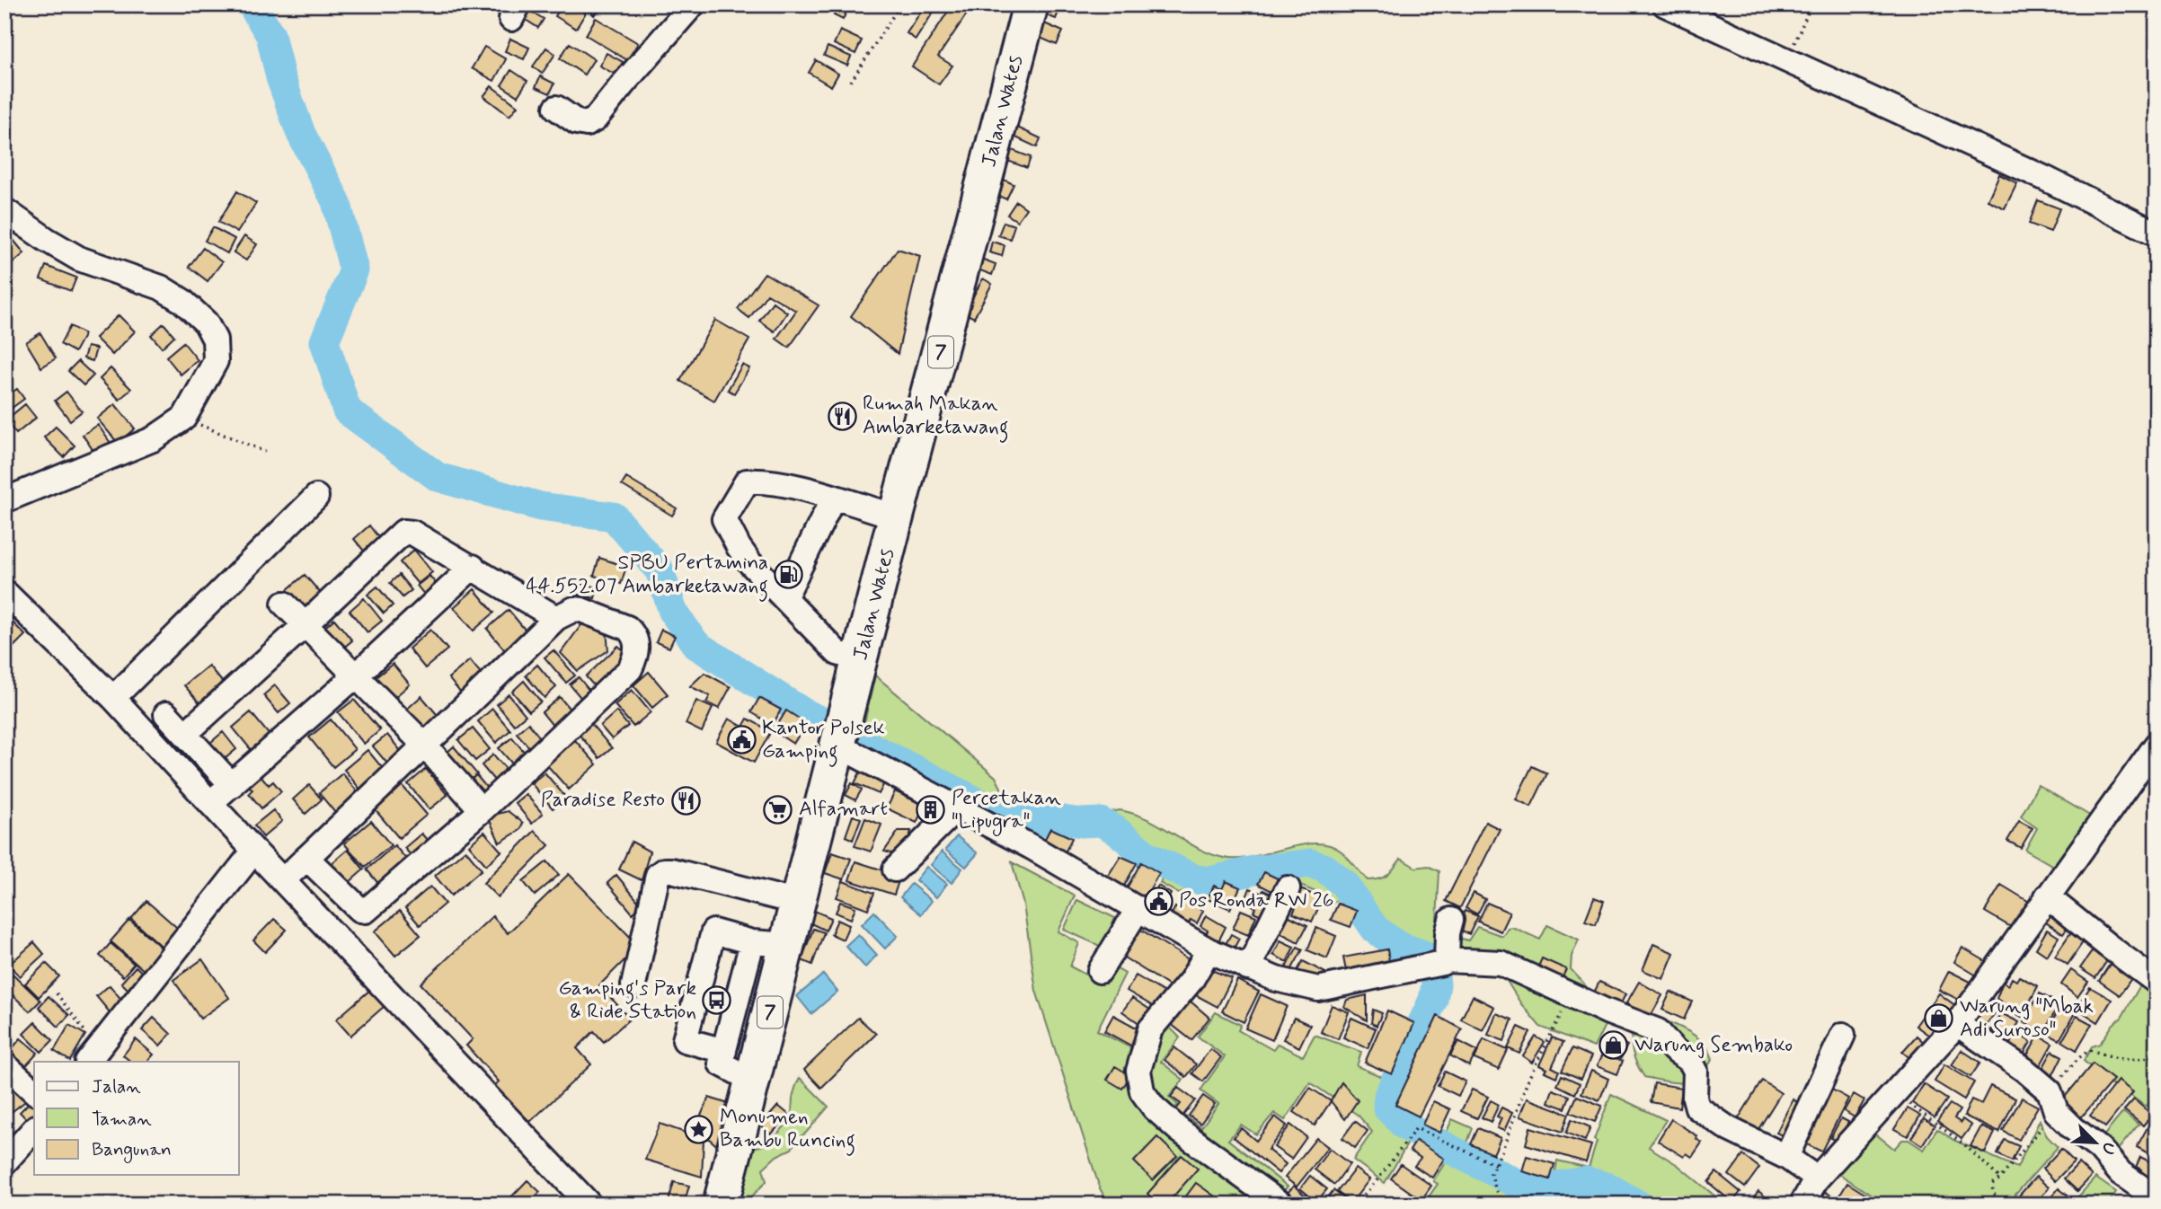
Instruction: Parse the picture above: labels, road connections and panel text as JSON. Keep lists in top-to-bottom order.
{
  "streets": {
    "highway": ["Jalan Wates", "7"]
  },
  "places": {
    "restaurant": ["Rumah Makan Ambarketawang", "Paradise Resto"],
    "fuel station": ["SPBU Pertamina 44.552.07 Ambarketawang"],
    "public building": ["Kantor Polsek Gamping", "Pos Ronda RW 26"],
    "supermarket": ["Alfamart"],
    "building": ["Percetakan \"Lipugra\""],
    "bus stop": ["Gamping's Park & Ride Station"],
    "shop": ["Warung \"Mbak Adi Suroso\"", "Warung Sembako"],
    "place": ["Monumen Bambu Runcing"]
  },
  "legend": ["Jalan", "Taman", "Bangunan"],
  "north": "bottom right"
}
